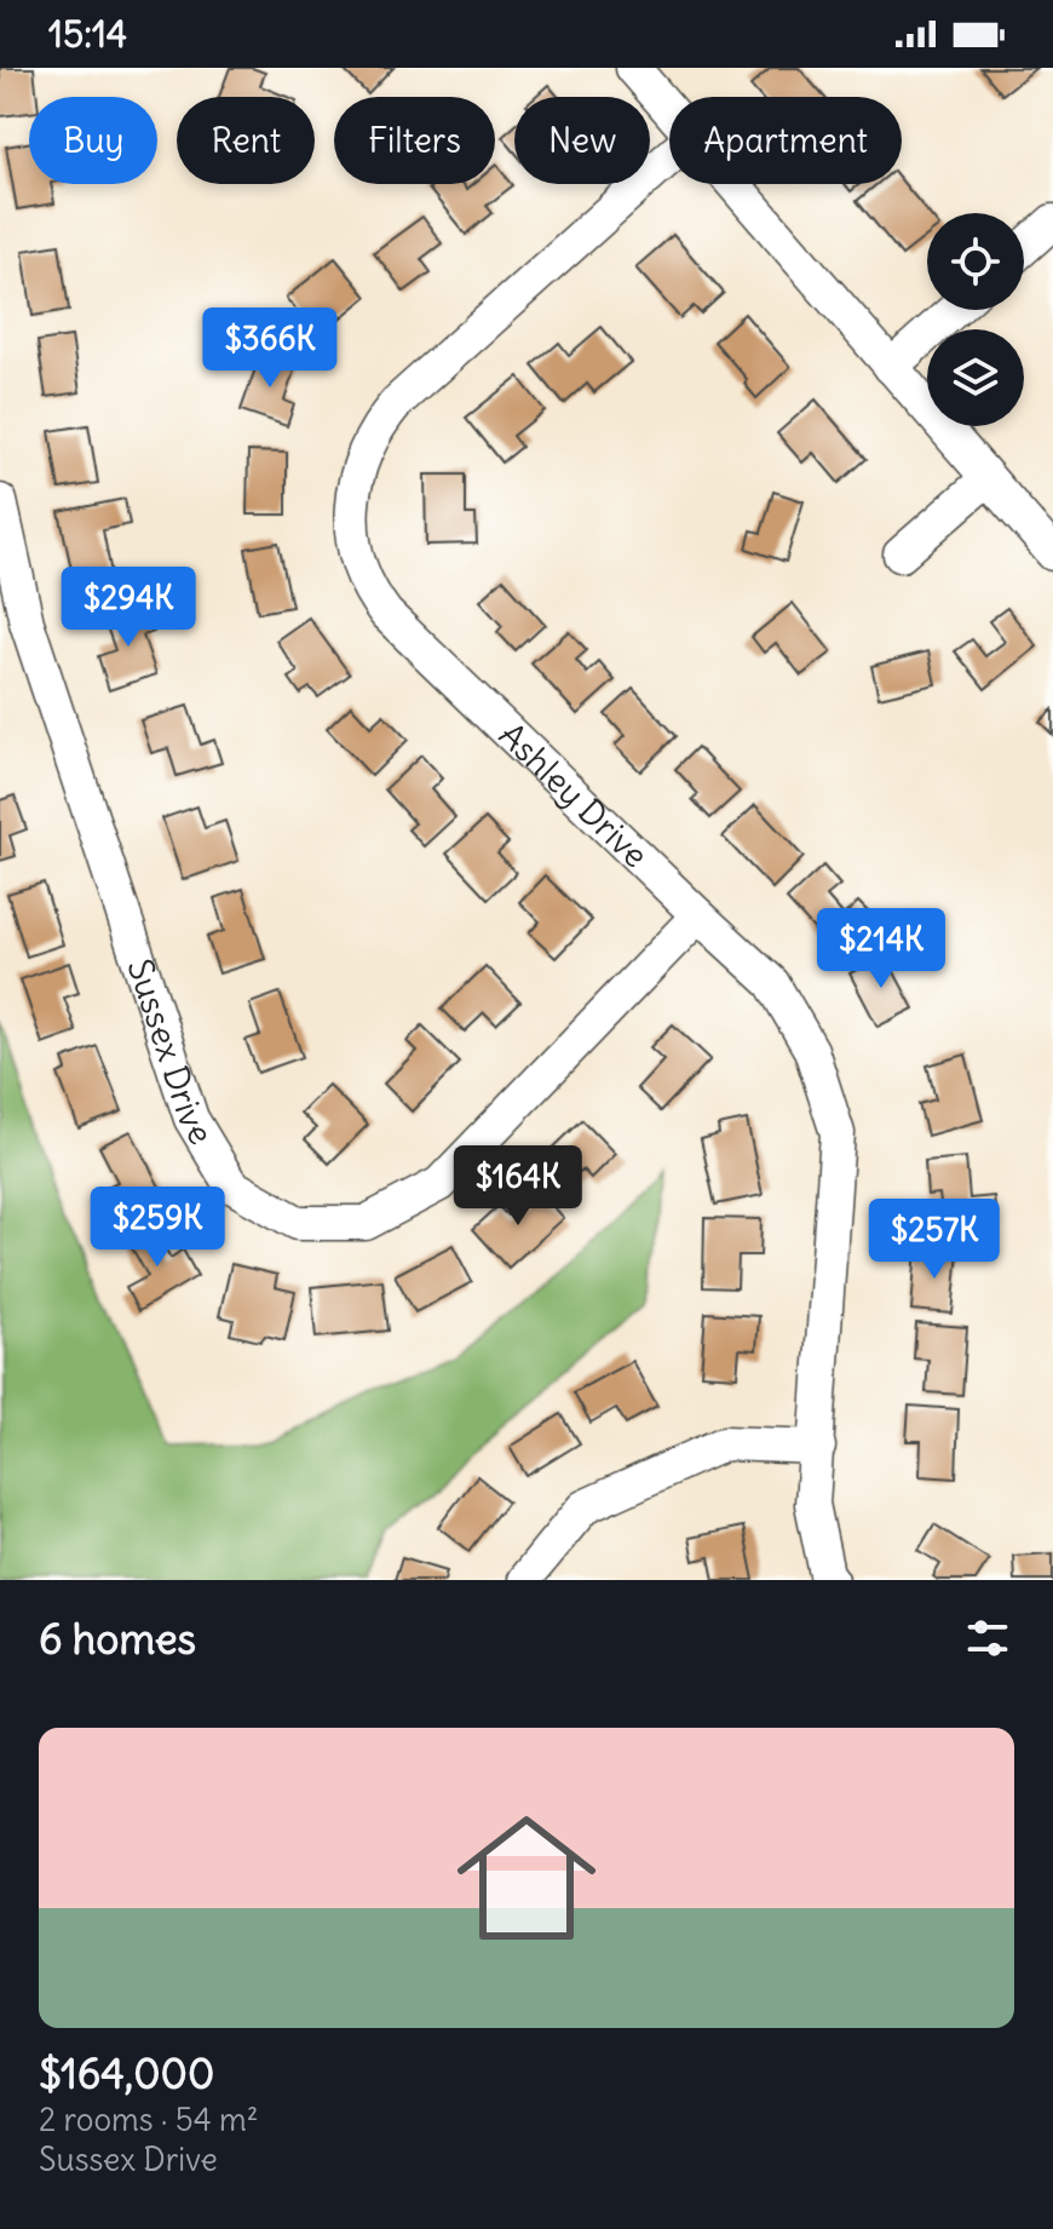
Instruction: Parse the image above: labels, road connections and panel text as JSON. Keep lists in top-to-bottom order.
{
  "streets": {
    "street": ["Ashley Drive", "Sussex Drive"]
  },
  "crossings": [
    ["Ashley Drive", "Sussex Drive"]
  ],
  "page": {
    "status": "15:14",
    "chip": [
      "Buy",
      "Rent",
      "Filters",
      "New",
      "Apartment"
    ],
    "price": [
      "$366K",
      "$294K",
      "$214K",
      "$164K",
      "$259K",
      "$257K"
    ],
    "heading": "6 homes",
    "list": [
      {
        "name": "$164,000",
        "note": "2 rooms · 54 m² · Sussex Drive"
      }
    ]
  }
}
